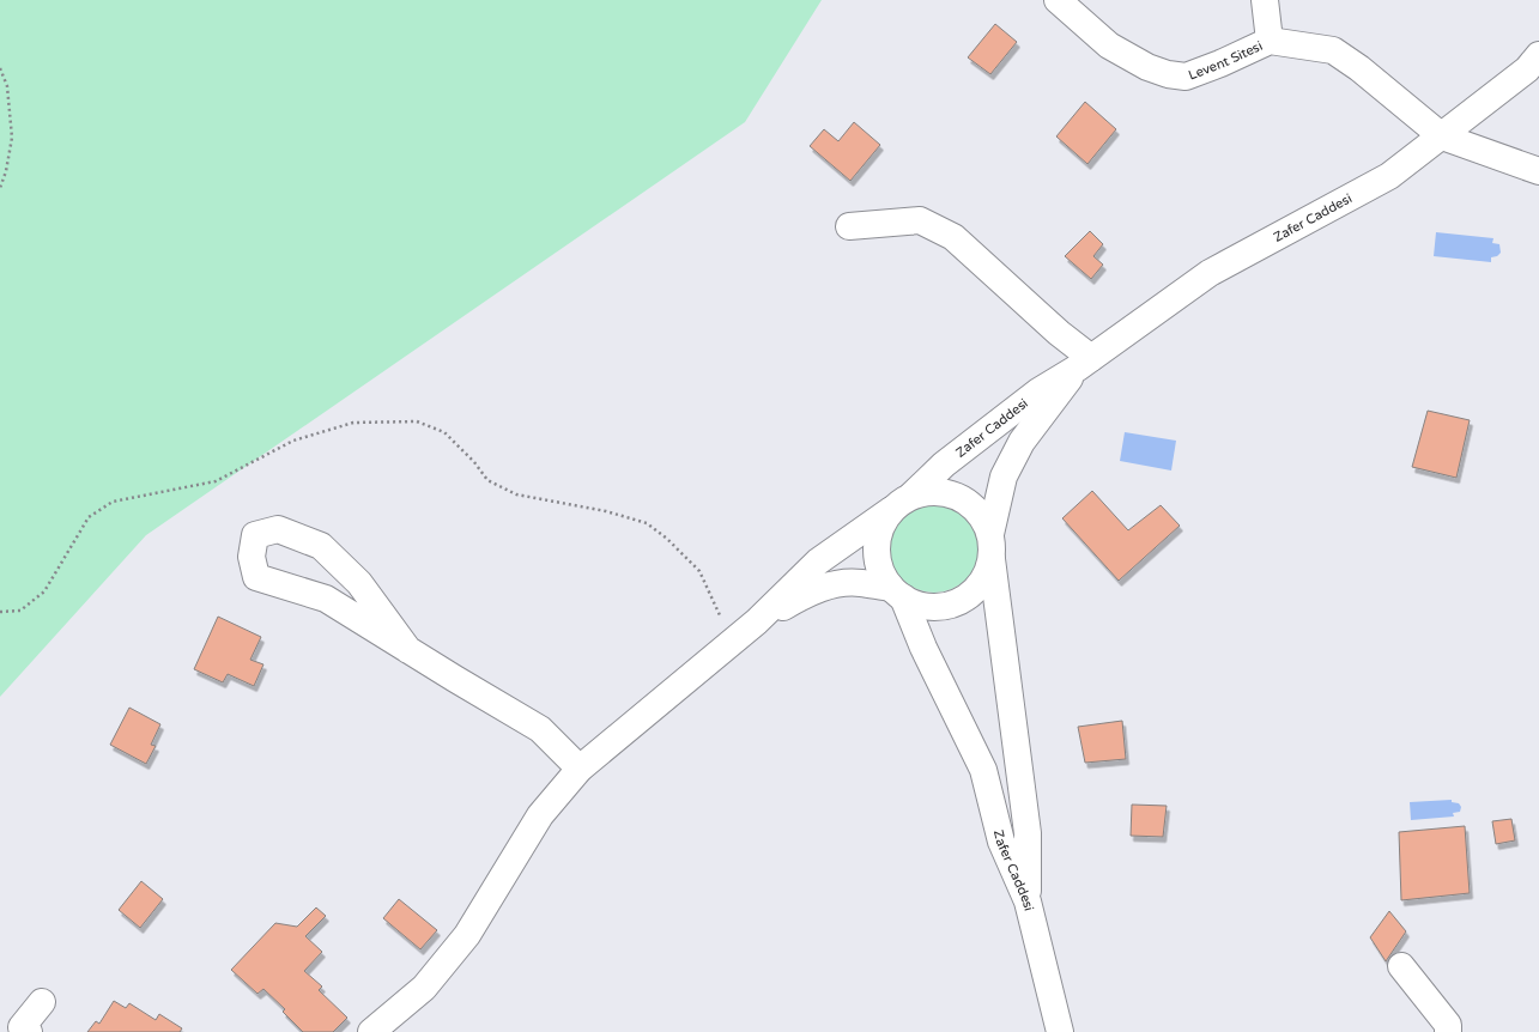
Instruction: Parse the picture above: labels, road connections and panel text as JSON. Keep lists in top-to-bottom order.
{
  "streets": {
    "street": ["Levent Sitesi", "Zafer Caddesi"]
  },
  "crossings": [
    ["Levent Sitesi", "Zafer Caddesi"]
  ]
}
